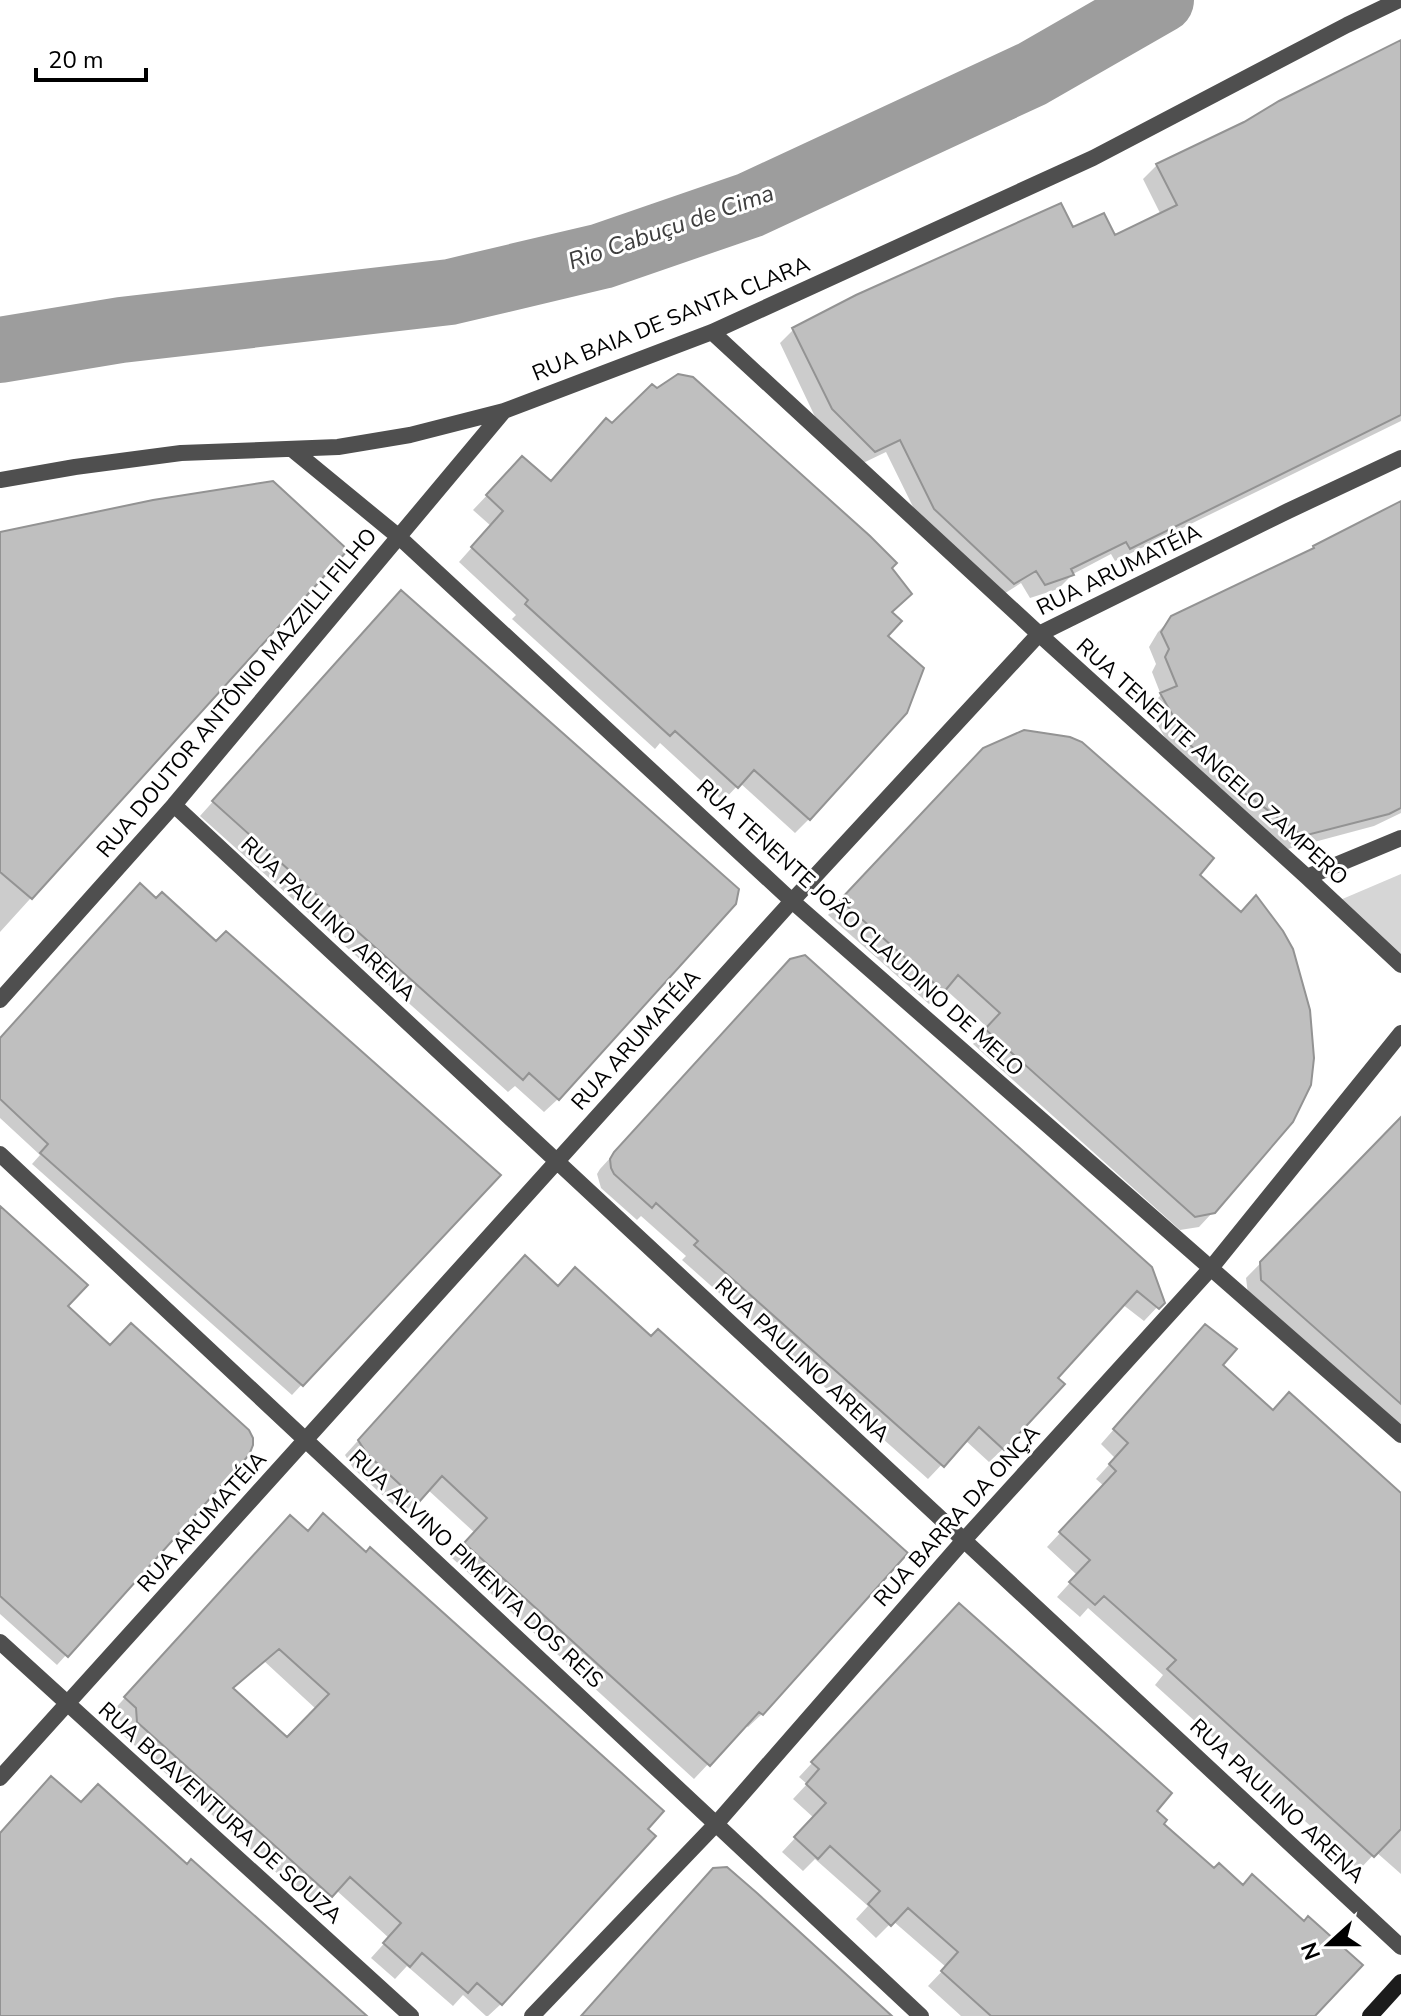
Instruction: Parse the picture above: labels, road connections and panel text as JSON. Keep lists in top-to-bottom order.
{
  "streets": {
    "street": [
      "RUA BAIA DE SANTA CLARA",
      "RUA ARUMATÉIA",
      "RUA DOUTOR ANTÔNIO MAZZILLI FILHO",
      "RUA TENENTE ANGELO ZAMPERO",
      "RUA PAULINO ARENA",
      "RUA TENENTE JOÃO CLAUDINO DE MELO",
      "RUA BARRA DA ONÇA",
      "RUA ALVINO PIMENTA DOS REIS",
      "RUA BOAVENTURA DE SOUZA"
    ]
  },
  "crossings": [
    ["RUA BAIA DE SANTA CLARA", "RUA DOUTOR ANTÔNIO MAZZILLI FILHO"],
    ["RUA BAIA DE SANTA CLARA", "RUA TENENTE ANGELO ZAMPERO"],
    ["RUA BAIA DE SANTA CLARA", "RUA TENENTE JOÃO CLAUDINO DE MELO"],
    ["RUA ARUMATÉIA", "RUA TENENTE ANGELO ZAMPERO"],
    ["RUA ARUMATÉIA", "RUA PAULINO ARENA"],
    ["RUA ARUMATÉIA", "RUA TENENTE JOÃO CLAUDINO DE MELO"],
    ["RUA ARUMATÉIA", "RUA ALVINO PIMENTA DOS REIS"],
    ["RUA ARUMATÉIA", "RUA BOAVENTURA DE SOUZA"],
    ["RUA DOUTOR ANTÔNIO MAZZILLI FILHO", "RUA PAULINO ARENA"],
    ["RUA DOUTOR ANTÔNIO MAZZILLI FILHO", "RUA TENENTE JOÃO CLAUDINO DE MELO"],
    ["RUA PAULINO ARENA", "RUA BARRA DA ONÇA"],
    ["RUA TENENTE JOÃO CLAUDINO DE MELO", "RUA BARRA DA ONÇA"],
    ["RUA BARRA DA ONÇA", "RUA ALVINO PIMENTA DOS REIS"]
  ],
  "water": ["Rio Cabuçu de Cima"],
  "scale_bar": "20 m",
  "north": "left"
}
